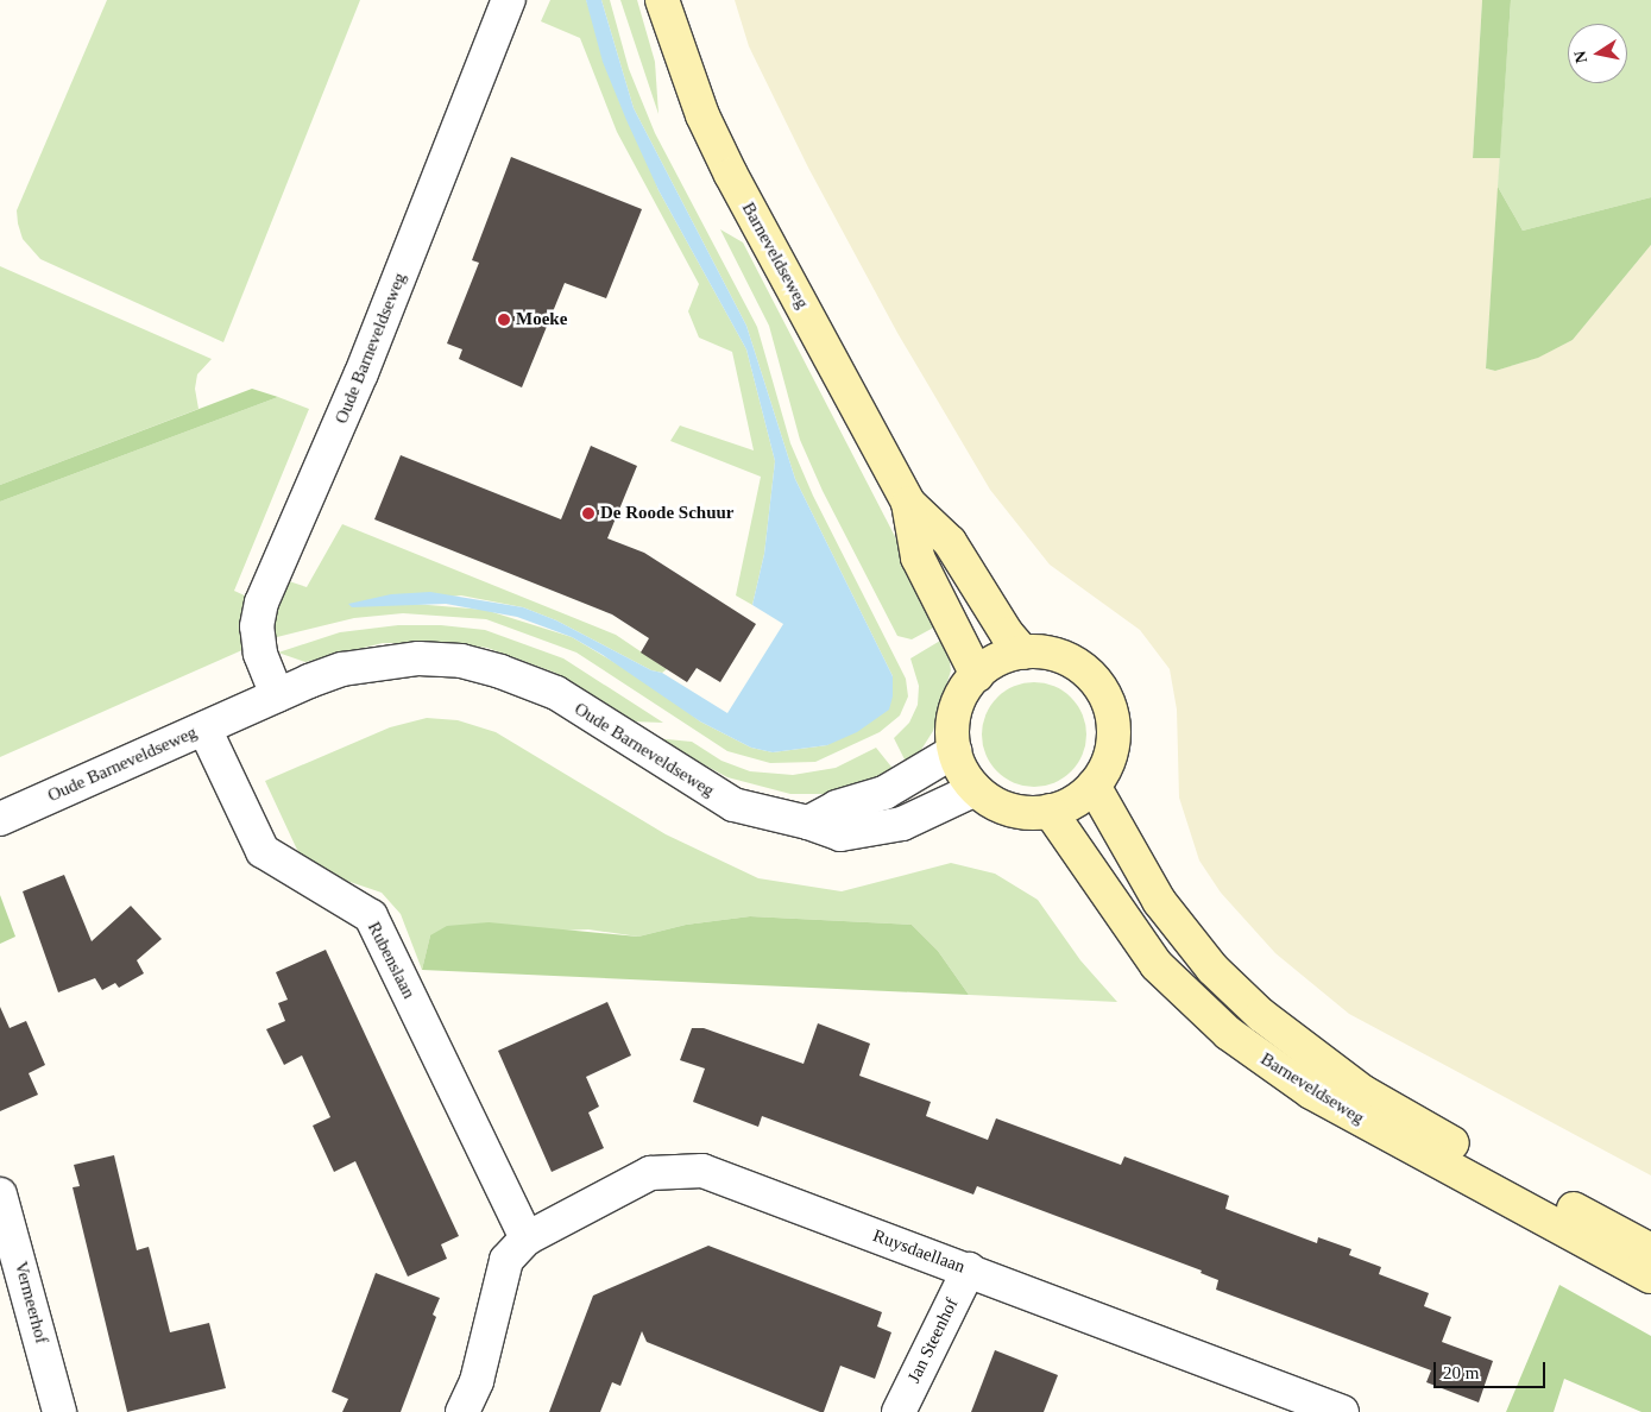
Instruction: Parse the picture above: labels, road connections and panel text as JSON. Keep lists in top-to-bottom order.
{
  "streets": {
    "main road": ["Barneveldseweg"],
    "street": [
      "Oude Barneveldseweg",
      "Rubenslaan",
      "Ruysdaellaan",
      "Vermeerhof",
      "Jan Steenhof"
    ]
  },
  "crossings": [
    ["Barneveldseweg", "Oude Barneveldseweg"],
    ["Oude Barneveldseweg", "Rubenslaan"],
    ["Rubenslaan", "Ruysdaellaan"],
    ["Ruysdaellaan", "Jan Steenhof"]
  ],
  "places": ["Moeke", "De Roode Schuur"],
  "scale_bar": "20 m",
  "north": "left"
}
